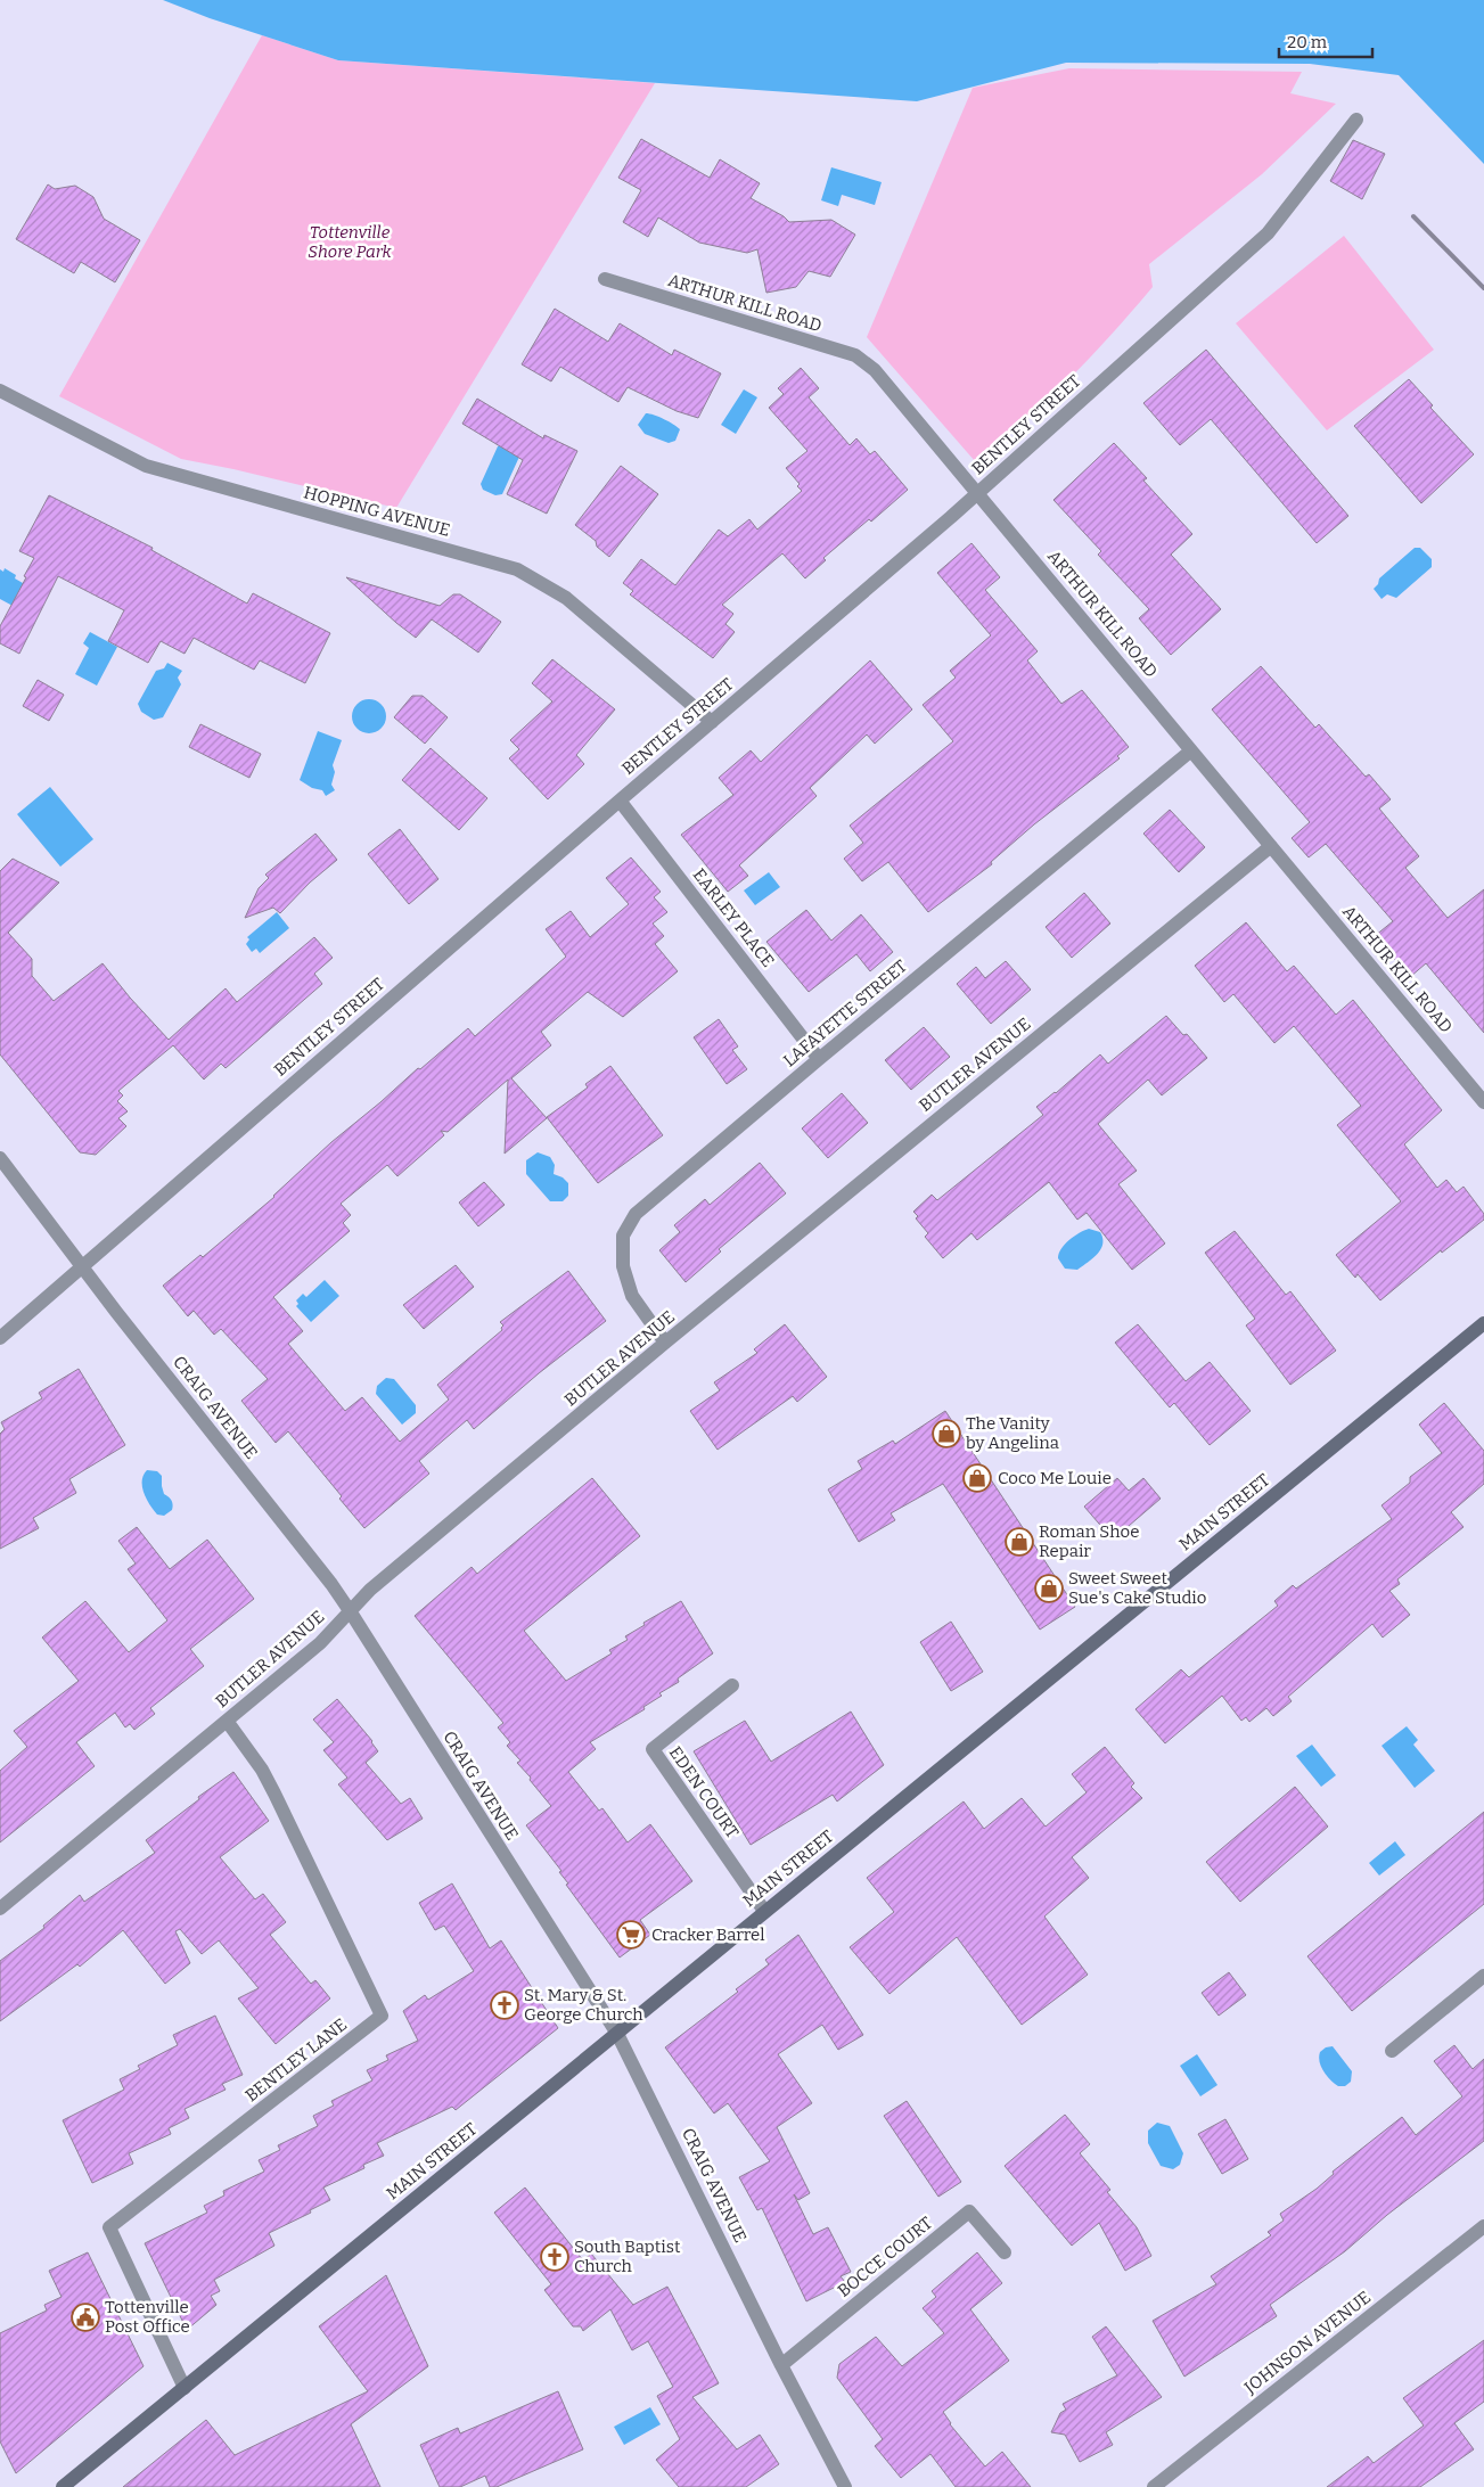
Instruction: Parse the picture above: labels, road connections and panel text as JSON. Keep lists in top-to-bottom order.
{
  "streets": {
    "street": [
      "ARTHUR KILL ROAD",
      "BENTLEY STREET",
      "HOPPING AVENUE",
      "EARLEY PLACE",
      "LAFAYETTE STREET",
      "BUTLER AVENUE",
      "CRAIG AVENUE",
      "MAIN STREET",
      "EDEN COURT",
      "BENTLEY LANE",
      "BOCCE COURT",
      "JOHNSON AVENUE"
    ]
  },
  "crossings": [
    ["ARTHUR KILL ROAD", "BENTLEY STREET"],
    ["ARTHUR KILL ROAD", "LAFAYETTE STREET"],
    ["ARTHUR KILL ROAD", "BUTLER AVENUE"],
    ["BENTLEY STREET", "HOPPING AVENUE"],
    ["BENTLEY STREET", "EARLEY PLACE"],
    ["BENTLEY STREET", "CRAIG AVENUE"],
    ["EARLEY PLACE", "LAFAYETTE STREET"],
    ["LAFAYETTE STREET", "BUTLER AVENUE"],
    ["BUTLER AVENUE", "CRAIG AVENUE"],
    ["BUTLER AVENUE", "BENTLEY LANE"],
    ["CRAIG AVENUE", "MAIN STREET"],
    ["CRAIG AVENUE", "BOCCE COURT"],
    ["MAIN STREET", "EDEN COURT"],
    ["MAIN STREET", "BENTLEY LANE"]
  ],
  "parks": ["Tottenville Shore Park"],
  "places": {
    "shop": [
      "The Vanity by Angelina",
      "Coco Me Louie",
      "Roman Shoe Repair",
      "Sweet Sweet Sue's Cake Studio"
    ],
    "supermarket": ["Cracker Barrel"],
    "church": ["St. Mary & St. George Church", "South Baptist Church"],
    "public building": ["Tottenville Post Office"]
  },
  "scale_bar": "20 m"
}
